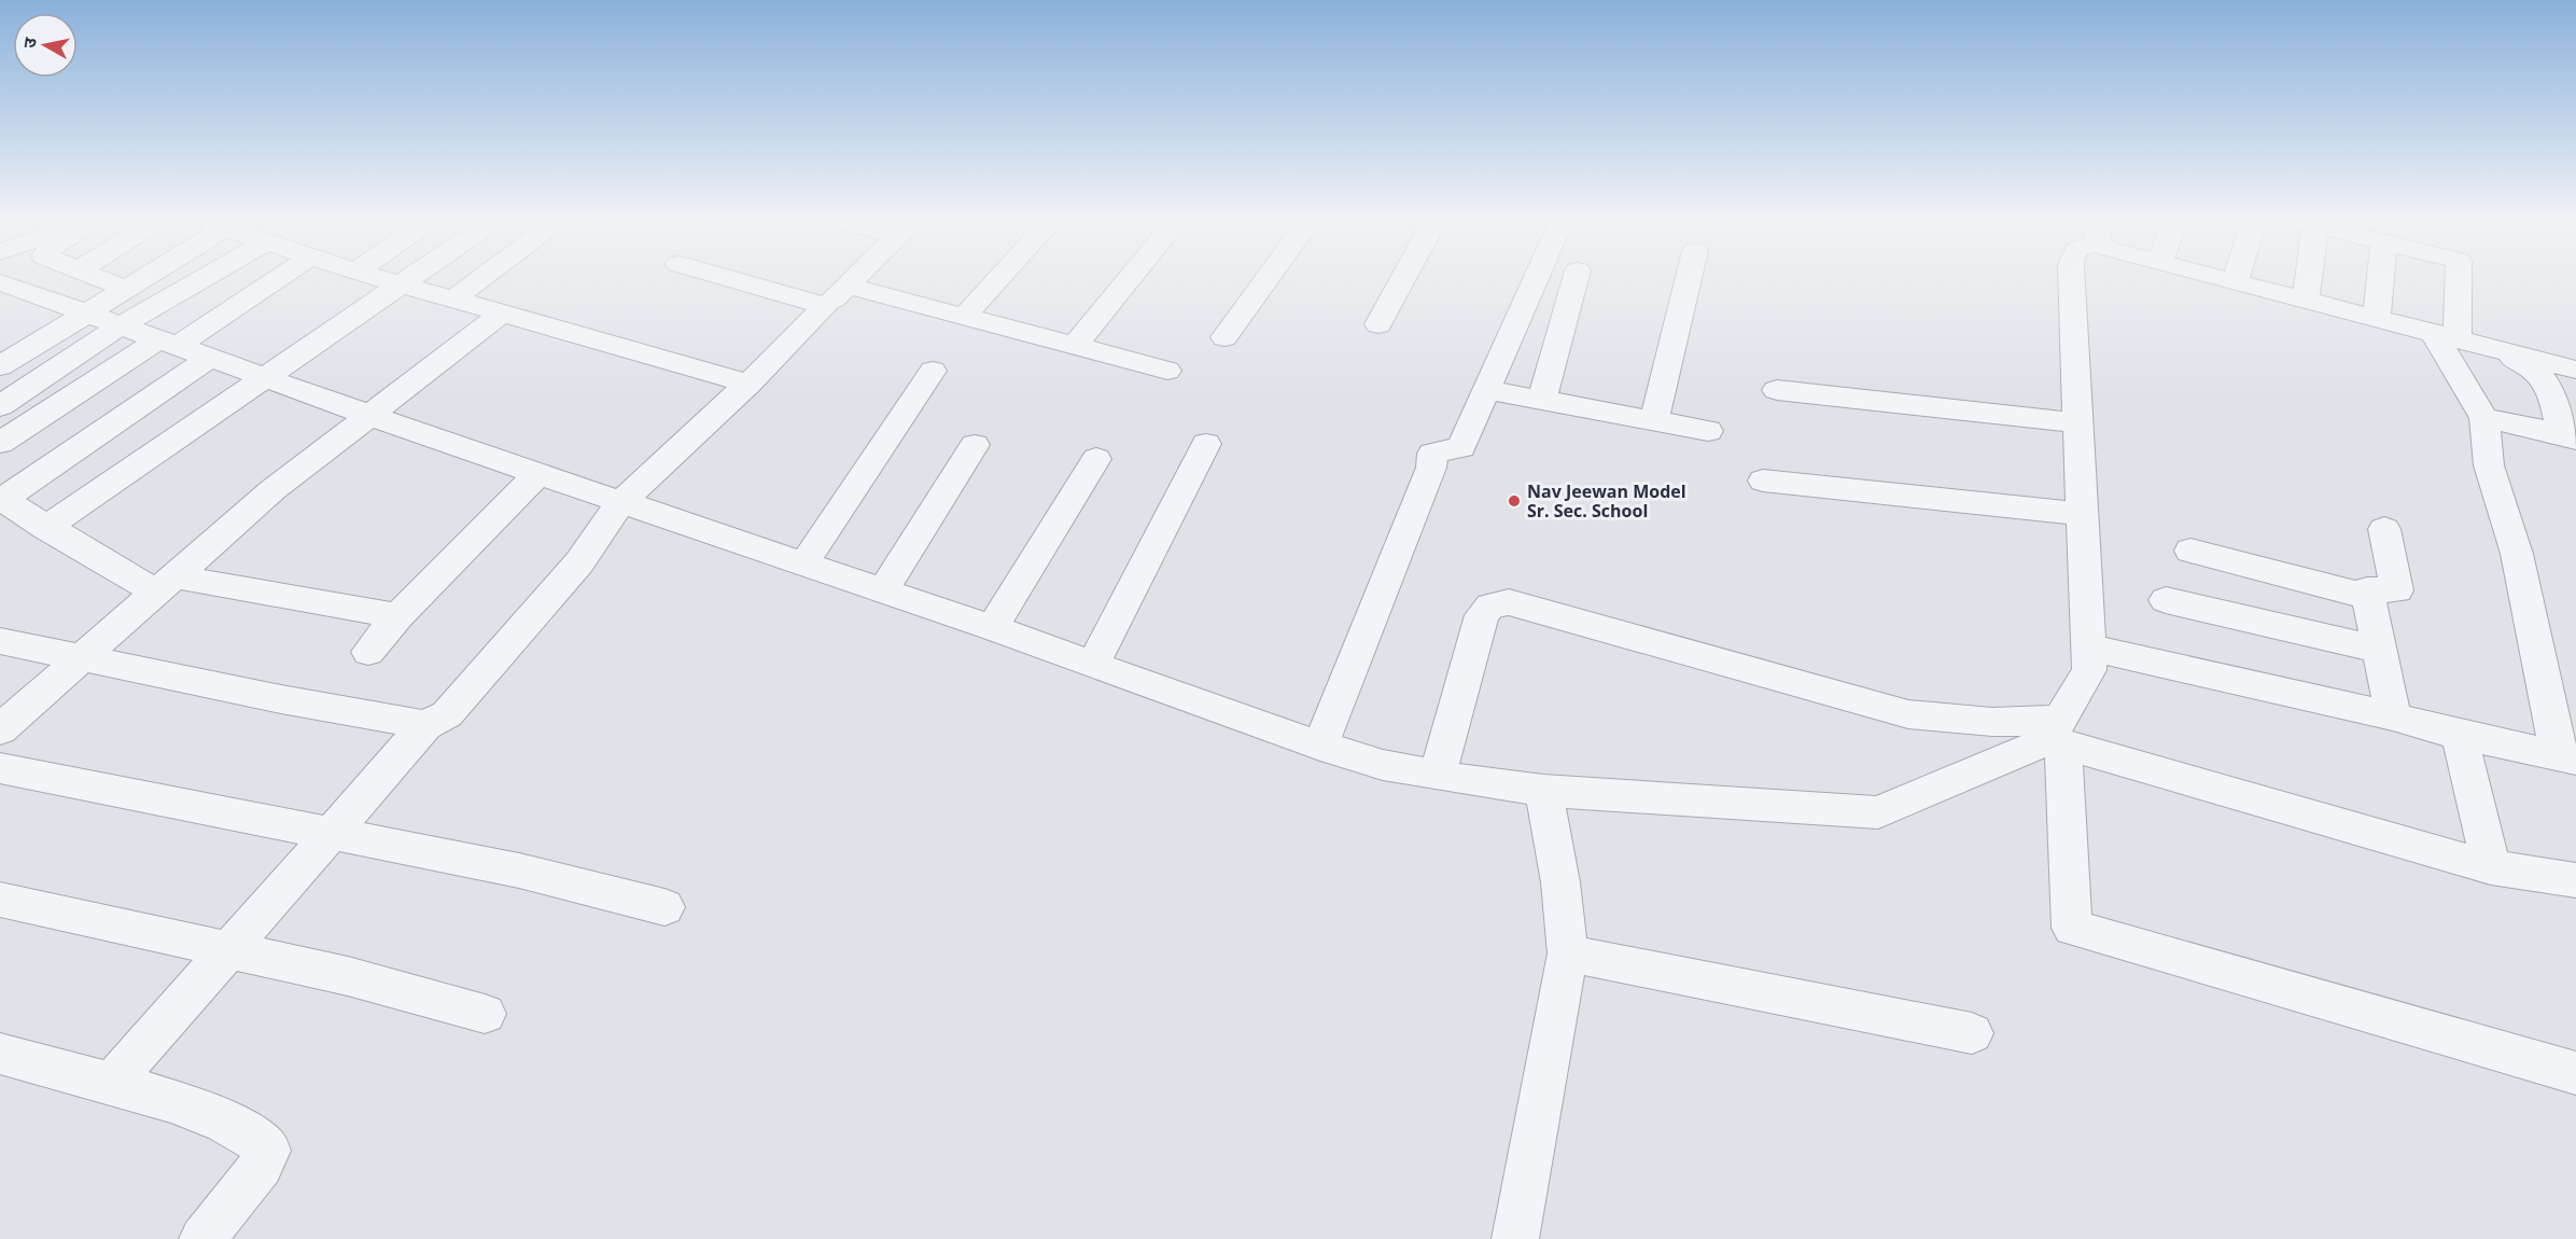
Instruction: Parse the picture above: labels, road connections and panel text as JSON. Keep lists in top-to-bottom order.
{
  "places": ["Nav Jeewan Model Sr. Sec. School"],
  "north": "left"
}
